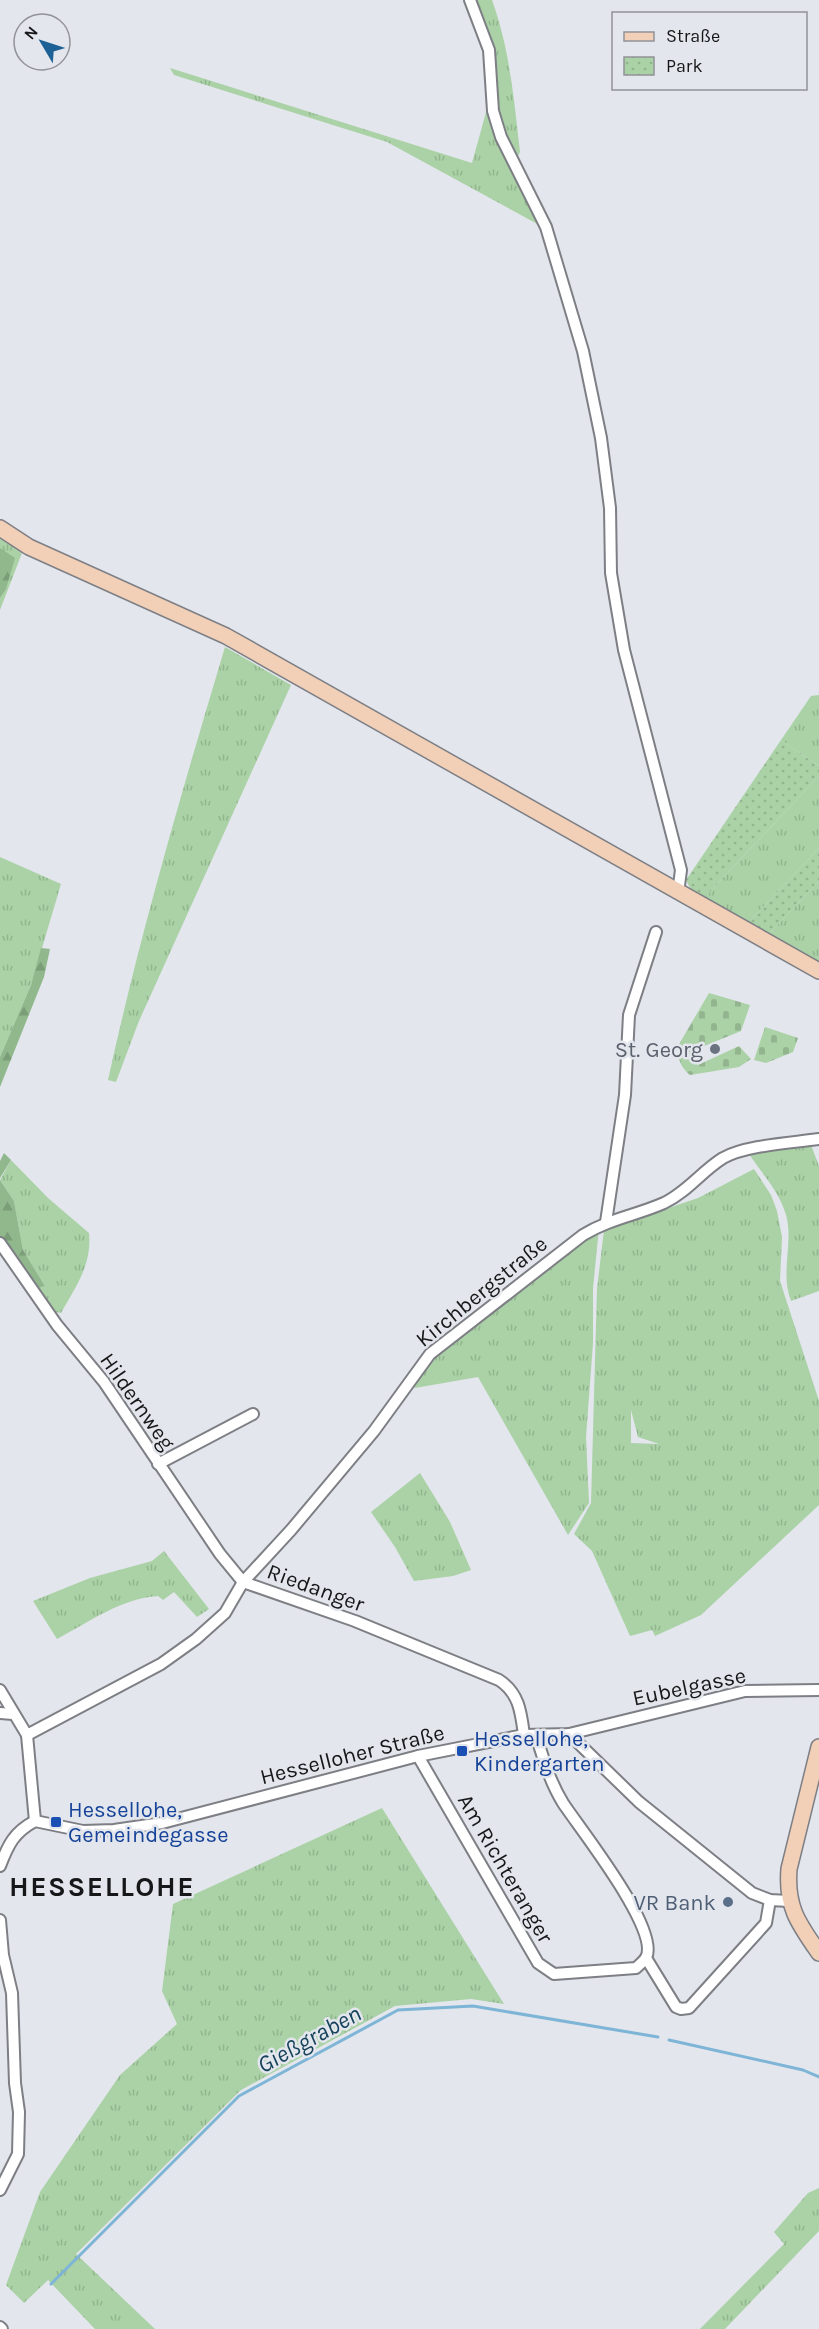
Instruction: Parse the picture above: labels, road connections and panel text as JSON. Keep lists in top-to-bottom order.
{
  "streets": {
    "street": [
      "Kirchbergstraße",
      "Hildernweg",
      "Riedanger",
      "Eubelgasse",
      "Hesselloher Straße",
      "Am Richteranger"
    ]
  },
  "crossings": [
    ["Kirchbergstraße", "Hildernweg"],
    ["Kirchbergstraße", "Riedanger"],
    ["Hildernweg", "Riedanger"],
    ["Riedanger", "Hesselloher Straße"],
    ["Eubelgasse", "Hesselloher Straße"],
    ["Hesselloher Straße", "Am Richteranger"]
  ],
  "districts": ["HESSELLOHE"],
  "water": ["Gießgraben"],
  "places": {
    "other": ["St. Georg", "VR Bank"],
    "transit": ["Hessellohe, Kindergarten", "Hessellohe, Gemeindegasse"]
  },
  "legend": ["Straße", "Park"],
  "north": "top left"
}
